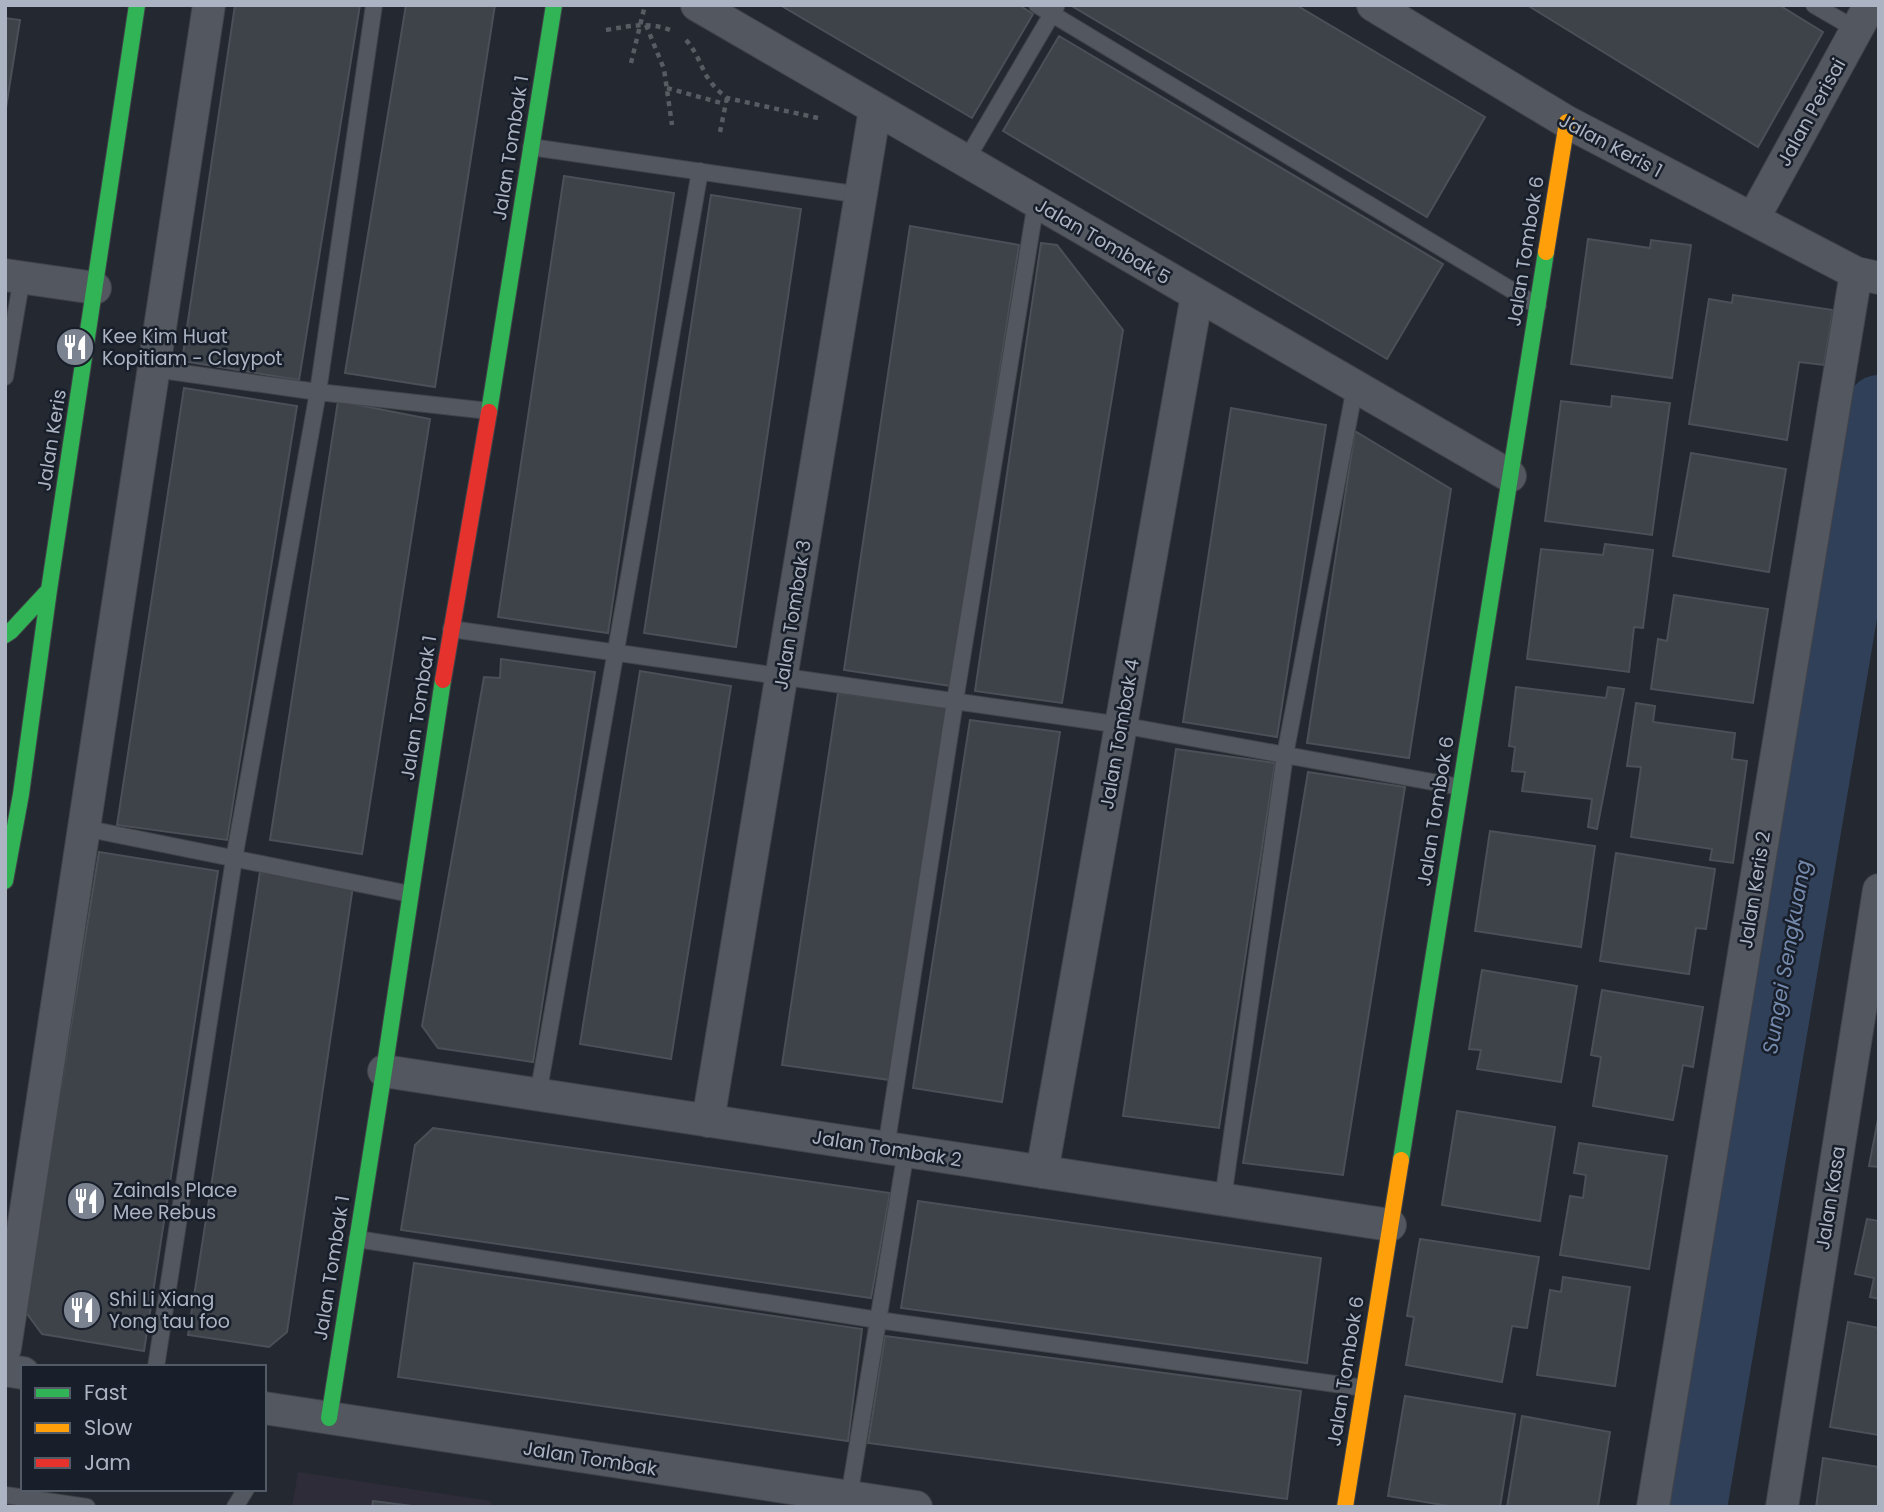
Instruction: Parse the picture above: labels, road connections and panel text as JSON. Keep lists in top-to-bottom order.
{
  "streets": {
    "street": [
      "Jalan Perisai",
      "Jalan Keris 1",
      "Jalan Tombak 1",
      "Jalan Tombak 5",
      "Jalan Tombok 6",
      "Jalan Keris",
      "Jalan Tombak 3",
      "Jalan Tombak 4",
      "Jalan Keris 2",
      "Jalan Tombak 2",
      "Jalan Kasa",
      "Jalan Tombak"
    ]
  },
  "crossings": [
    ["Jalan Perisai", "Jalan Keris 1"],
    ["Jalan Keris 1", "Jalan Tombok 6"],
    ["Jalan Keris 1", "Jalan Keris 2"],
    ["Jalan Tombak 1", "Jalan Tombak 2"],
    ["Jalan Tombak 1", "Jalan Tombak"],
    ["Jalan Tombak 5", "Jalan Tombok 6"],
    ["Jalan Tombak 5", "Jalan Tombak 3"],
    ["Jalan Tombak 5", "Jalan Tombak 4"],
    ["Jalan Tombok 6", "Jalan Tombak 2"],
    ["Jalan Tombak 3", "Jalan Tombak 2"],
    ["Jalan Tombak 4", "Jalan Tombak 2"]
  ],
  "water": ["Sungei Sengkuang"],
  "places": {
    "restaurant": ["Kee Kim Huat Kopitiam - Claypot", "Zainals Place Mee Rebus", "Shi Li Xiang Yong tau foo"]
  },
  "legend": ["Fast", "Slow", "Jam"]
}
